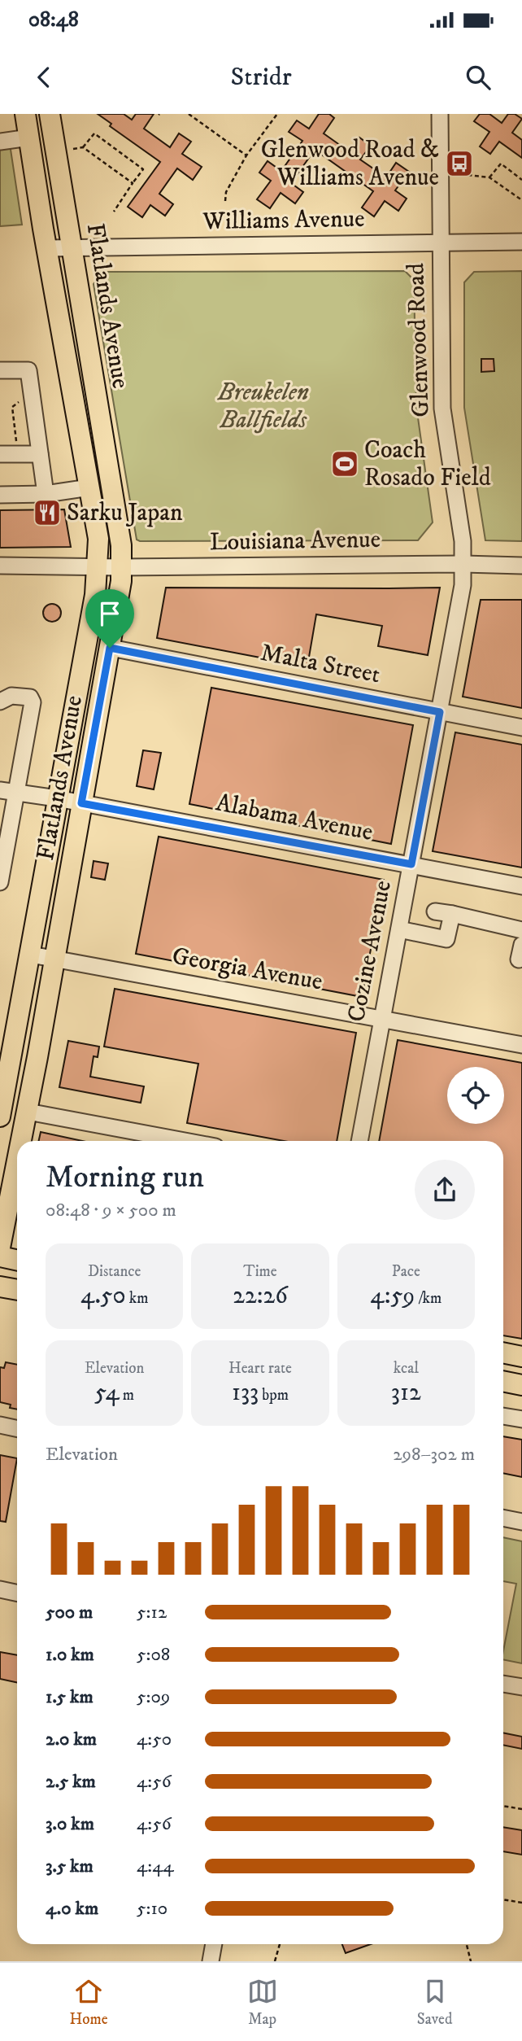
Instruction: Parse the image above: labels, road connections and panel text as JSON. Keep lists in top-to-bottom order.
{
  "streets": {
    "main road": ["Flatlands Avenue"],
    "street": [
      "Williams Avenue",
      "Glenwood Road",
      "Louisiana Avenue",
      "Malta Street",
      "Alabama Avenue",
      "Cozine Avenue",
      "Georgia Avenue"
    ]
  },
  "crossings": [
    ["Williams Avenue", "Flatlands Avenue"],
    ["Williams Avenue", "Glenwood Road"],
    ["Flatlands Avenue", "Louisiana Avenue"],
    ["Flatlands Avenue", "Malta Street"],
    ["Flatlands Avenue", "Alabama Avenue"],
    ["Flatlands Avenue", "Georgia Avenue"],
    ["Glenwood Road", "Louisiana Avenue"],
    ["Glenwood Road", "Cozine Avenue"],
    ["Louisiana Avenue", "Cozine Avenue"],
    ["Malta Street", "Cozine Avenue"],
    ["Alabama Avenue", "Cozine Avenue"],
    ["Cozine Avenue", "Georgia Avenue"]
  ],
  "parks": ["Breukelen Ballfields"],
  "places": {
    "bus stop": ["Glenwood Road & Williams Avenue"],
    "sports": ["Coach Rosado Field"],
    "restaurant": ["Sarku Japan"]
  },
  "page": {
    "status": "08:48",
    "header": "Stridr",
    "heading": ["Morning run", "08:48 · 9 × 500 m"],
    "stats": [
      ["Distance", "4.50 km"],
      ["Time", "22:26"],
      ["Pace", "4:59 /km"],
      ["Elevation", "54 m"],
      ["Heart rate", "133 bpm"],
      ["kcal", "312"]
    ],
    "chart": ["Elevation", "298–302 m"],
    "list": [
      {
        "name": "500 m",
        "note": "5:12"
      },
      {
        "name": "1.0 km",
        "note": "5:08"
      },
      {
        "name": "1.5 km",
        "note": "5:09"
      },
      {
        "name": "2.0 km",
        "note": "4:50"
      },
      {
        "name": "2.5 km",
        "note": "4:56"
      },
      {
        "name": "3.0 km",
        "note": "4:56"
      },
      {
        "name": "3.5 km",
        "note": "4:44"
      },
      {
        "name": "4.0 km",
        "note": "5:10"
      }
    ],
    "tabs": ["Home", "Map", "Saved"]
  }
}
